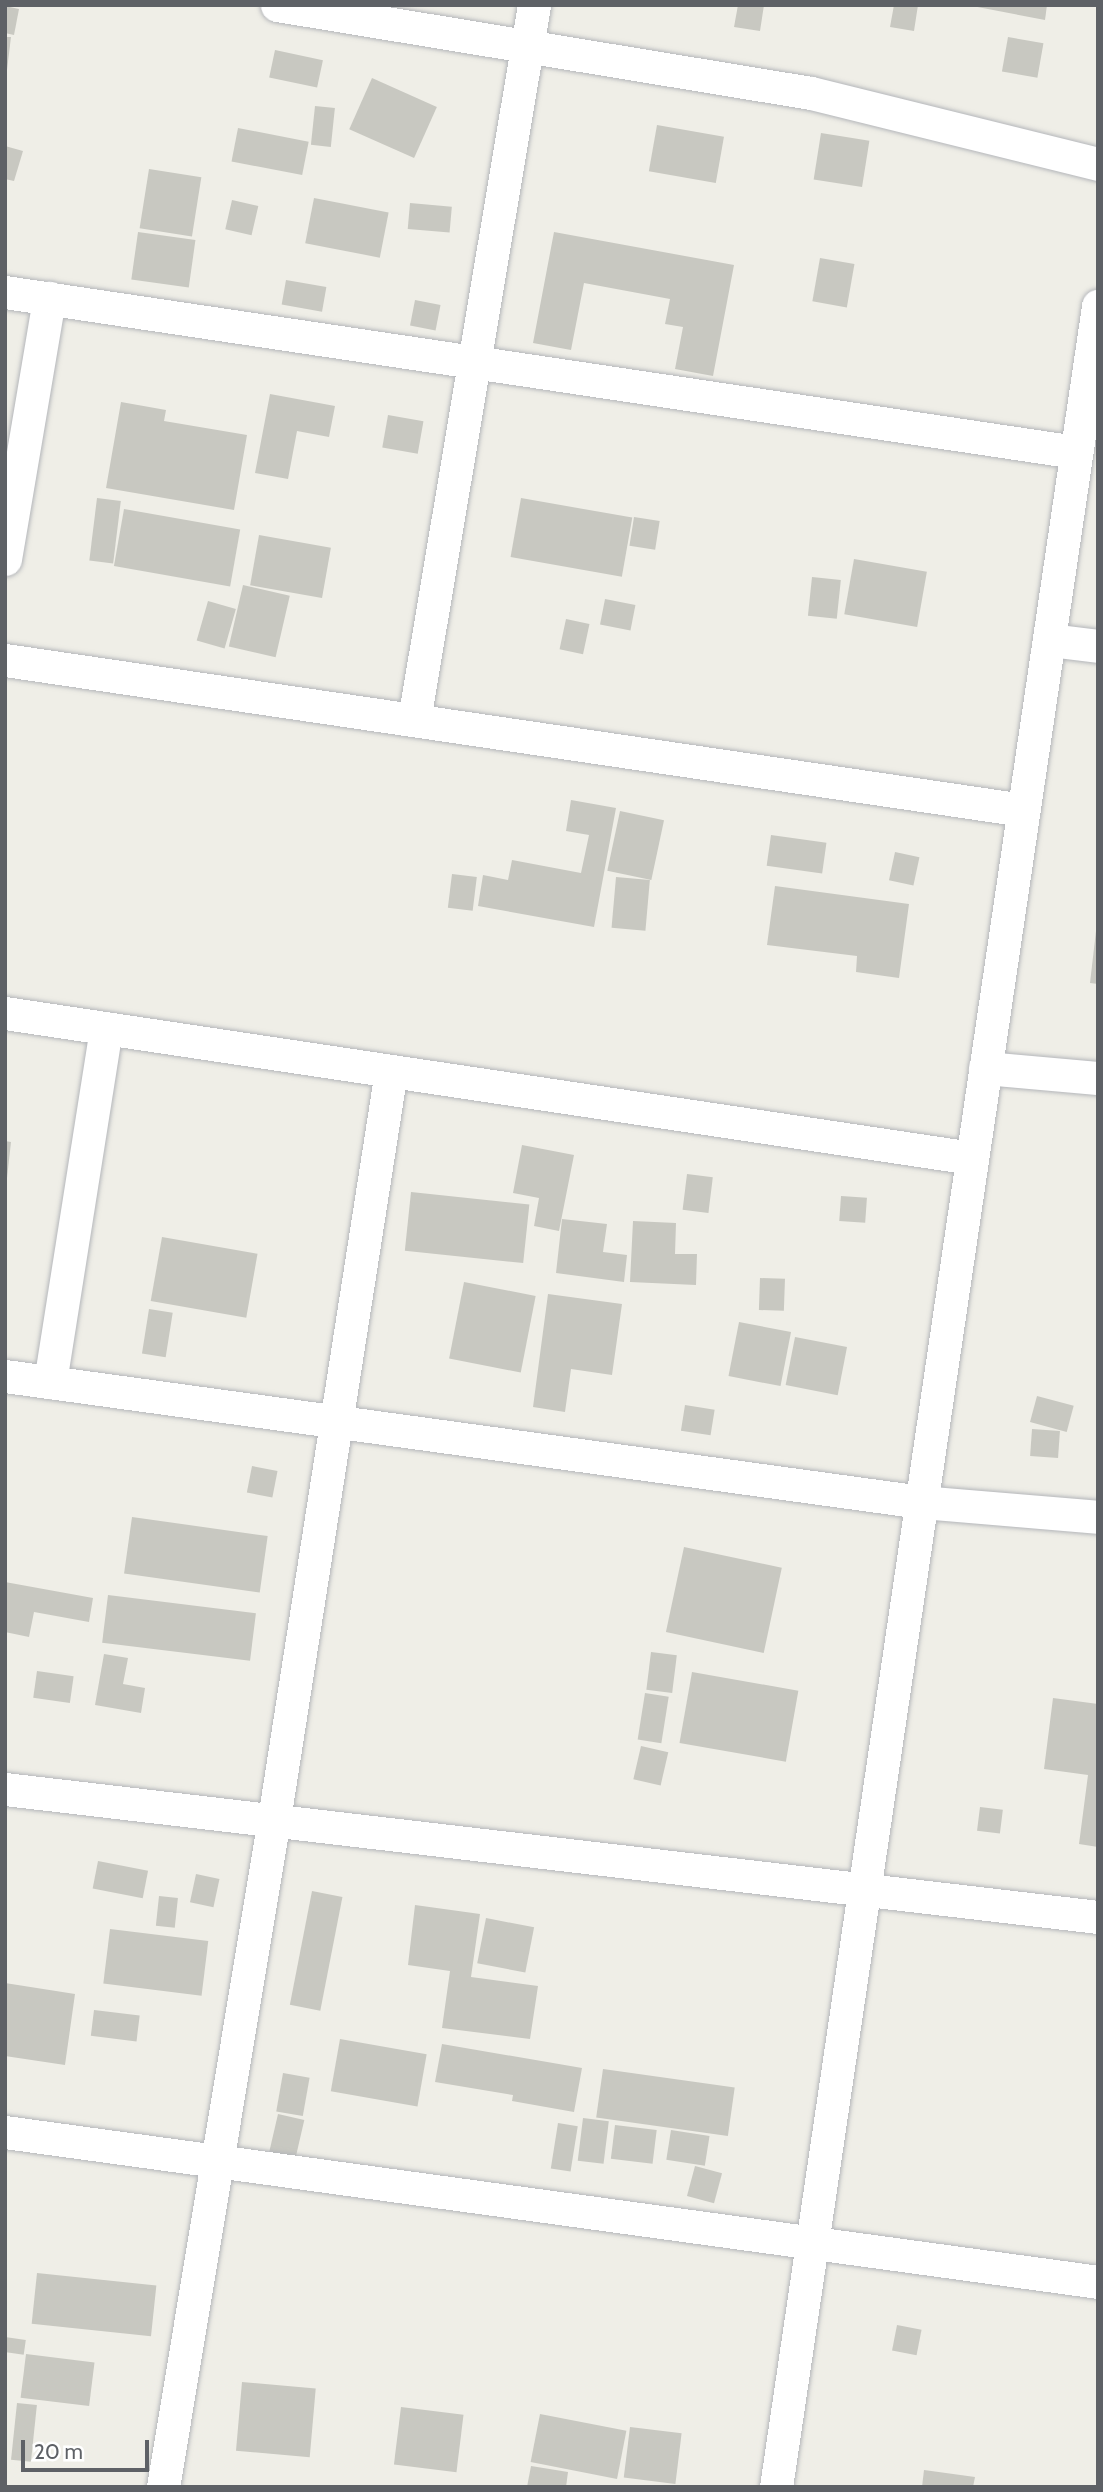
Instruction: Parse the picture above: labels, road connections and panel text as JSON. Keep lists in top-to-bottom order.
{
  "scale_bar": "20 m"
}
